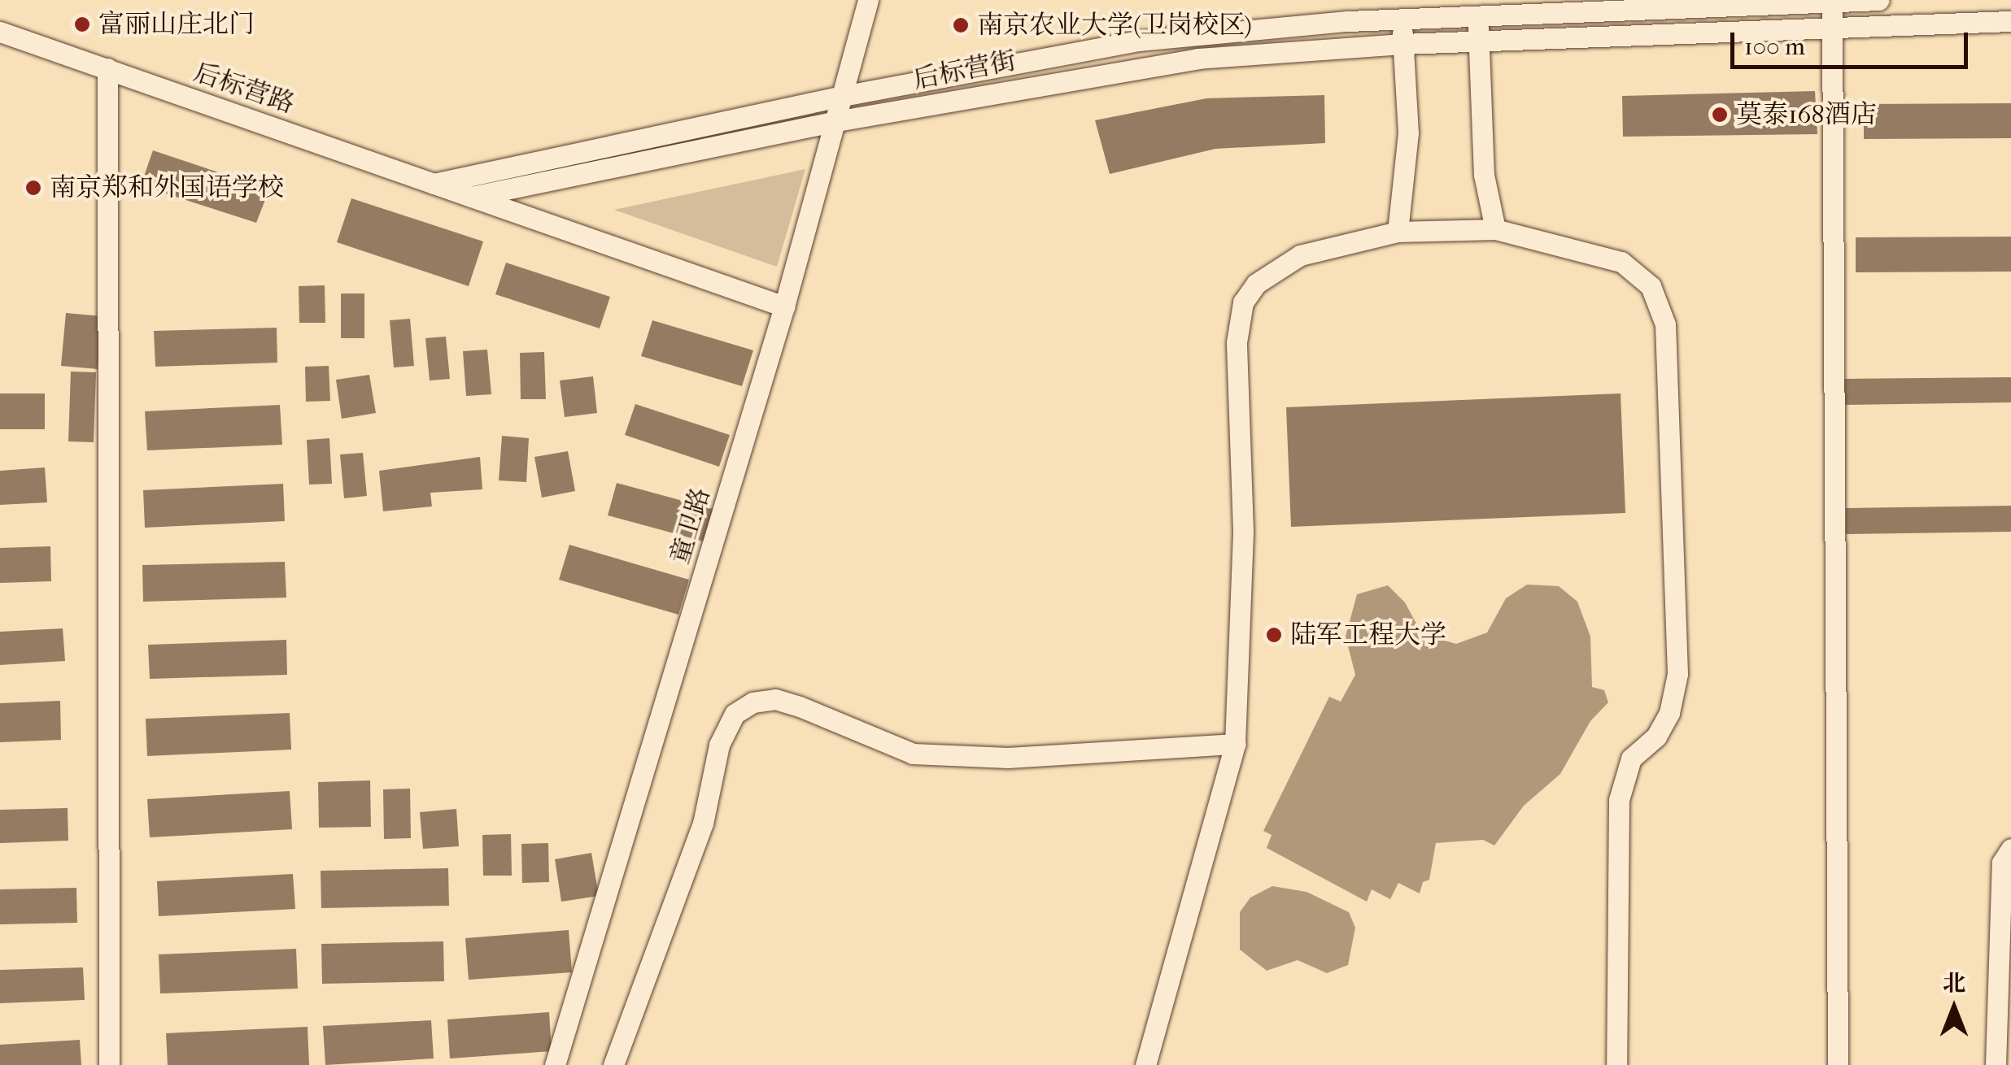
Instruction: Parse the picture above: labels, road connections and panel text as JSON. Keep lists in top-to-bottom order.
{
  "streets": {
    "street": ["后标营街", "后标营路", "童卫路"]
  },
  "crossings": [
    ["后标营街", "后标营路"],
    ["后标营街", "童卫路"],
    ["后标营路", "童卫路"]
  ],
  "places": [
    "富丽山庄北门",
    "南京农业大学(卫岗校区)",
    "莫泰168酒店",
    "南京郑和外国语学校",
    "陆军工程大学"
  ],
  "scale_bar": "100 m",
  "north": "top"
}
